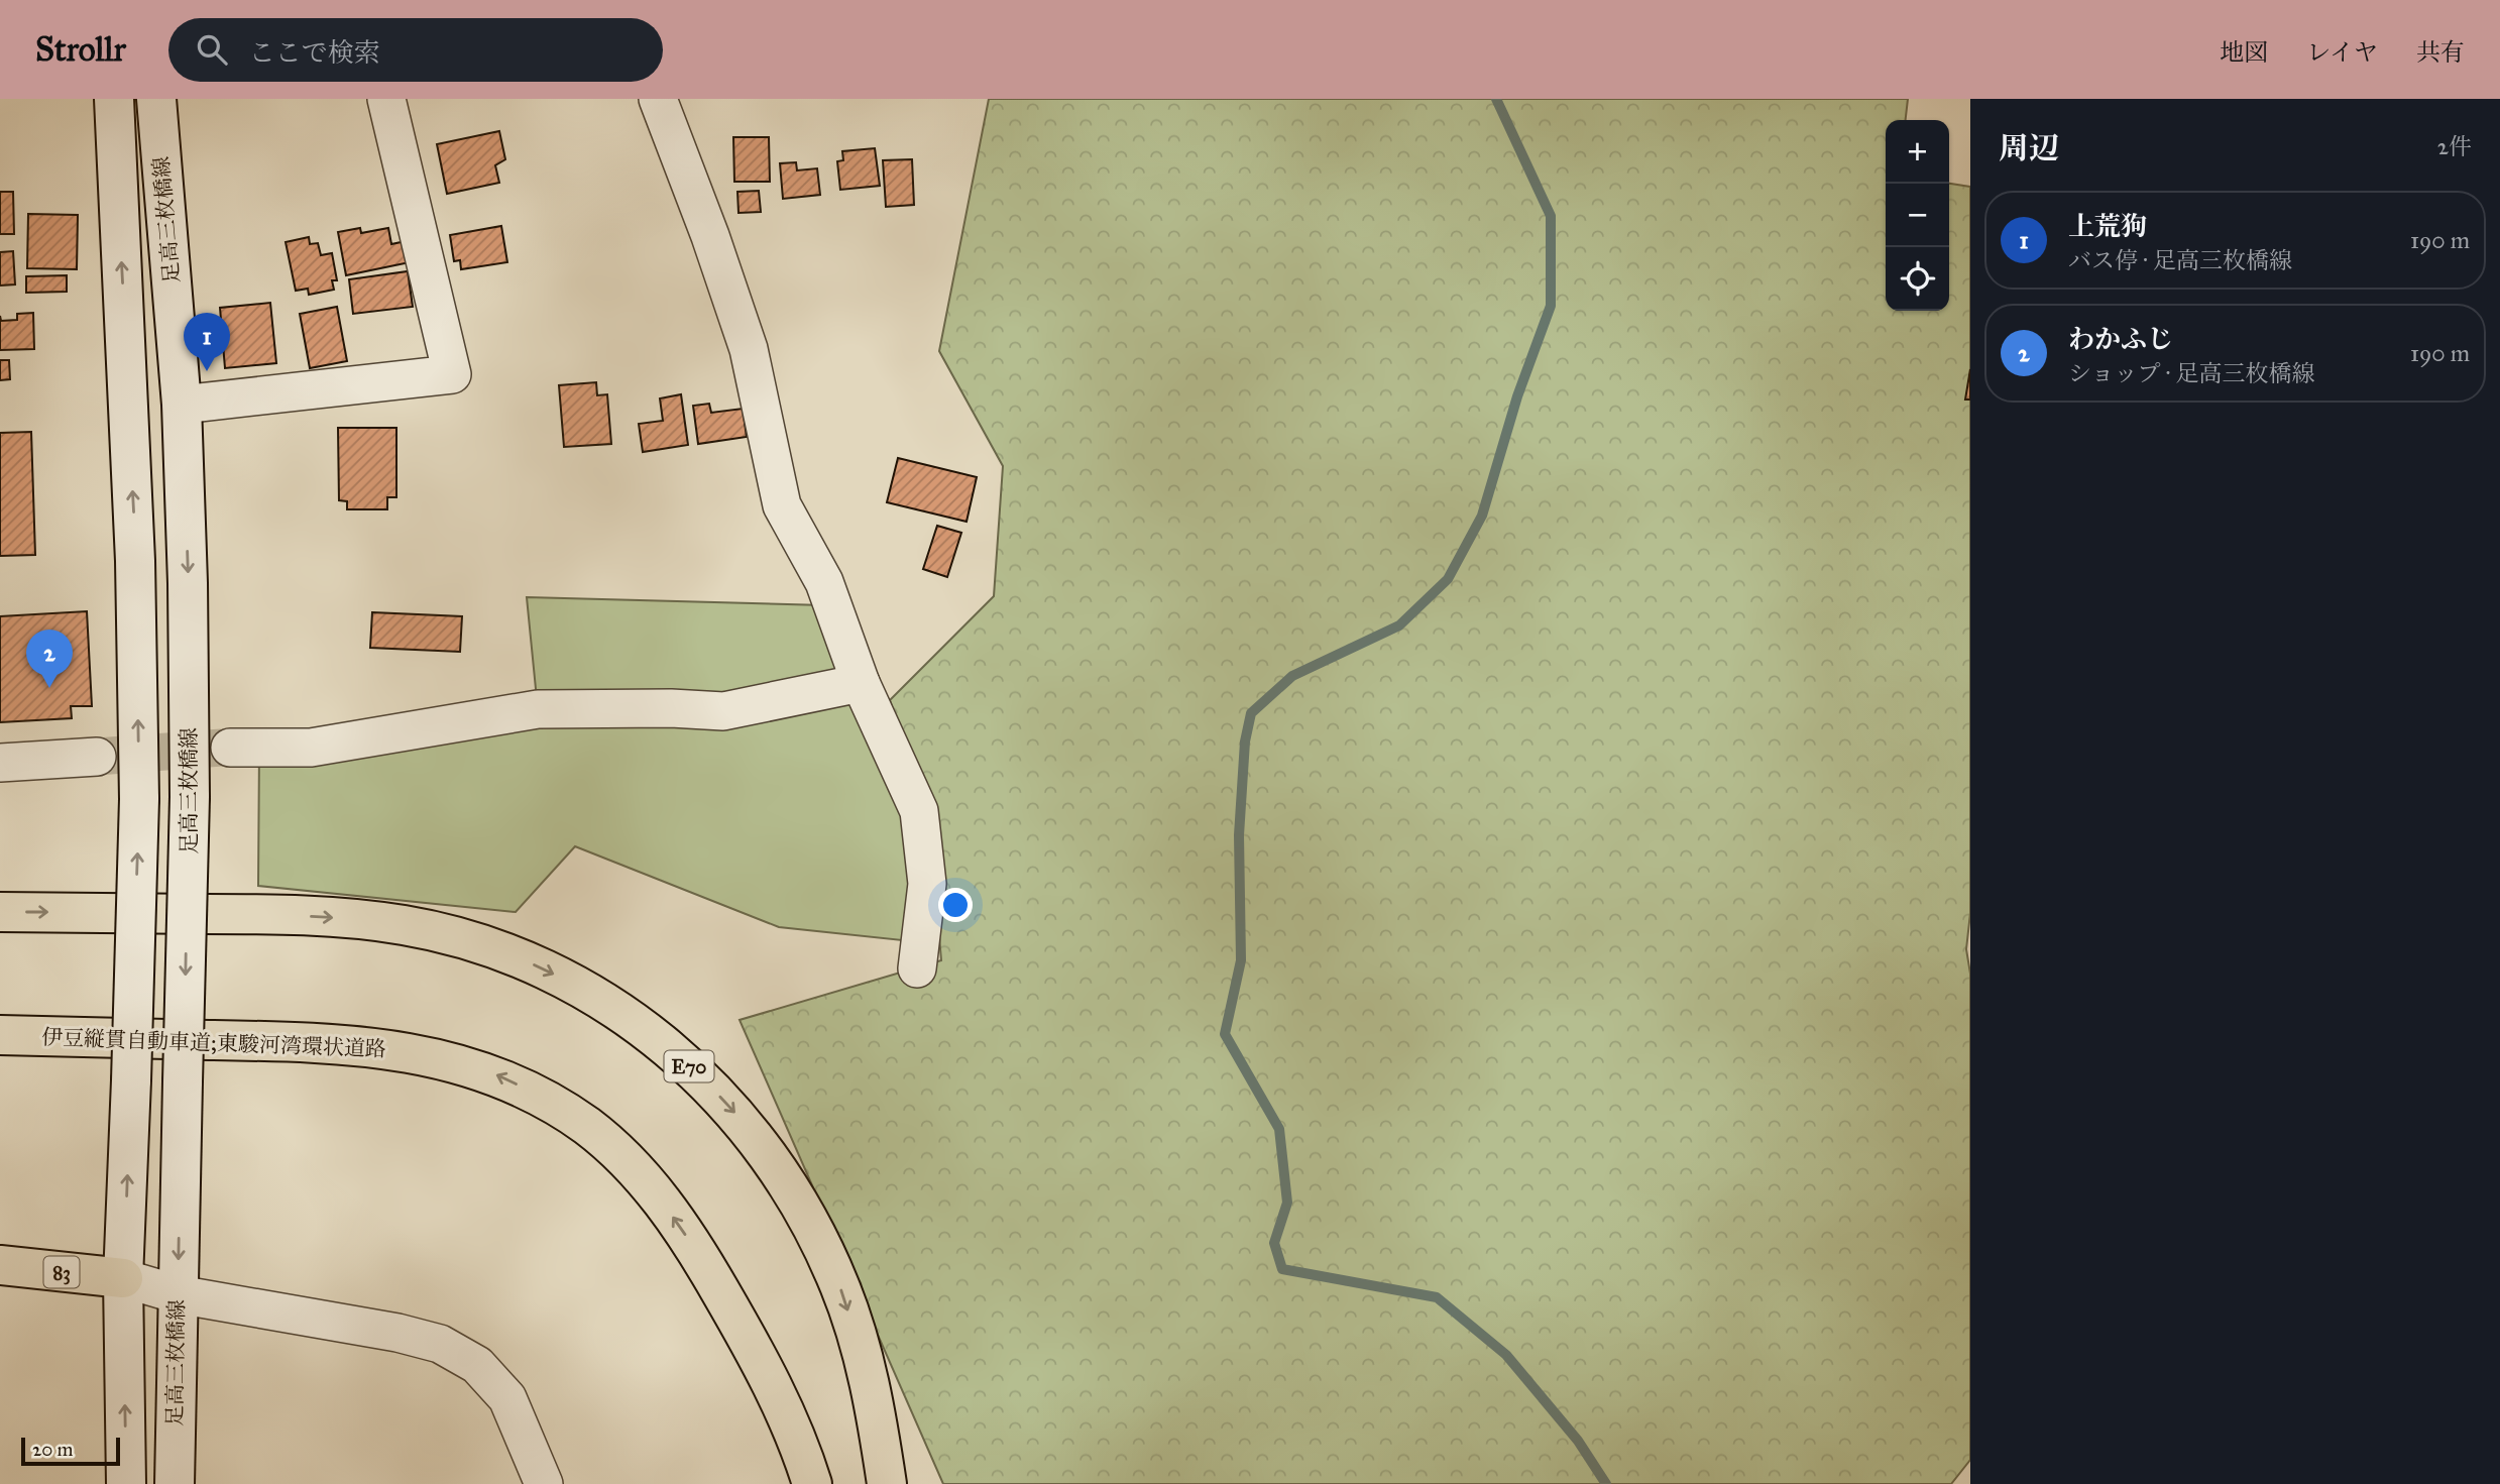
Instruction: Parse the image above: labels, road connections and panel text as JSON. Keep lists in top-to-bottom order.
{
  "streets": {
    "main road": [
      "足高三枚橋線",
      "伊豆縦貫自動車道;東駿河湾環状道路",
      "E70",
      "83"
    ]
  },
  "crossings": [
    ["足高三枚橋線", "83"]
  ],
  "one_way": ["伊豆縦貫自動車道;東駿河湾環状道路"],
  "scale_bar": "20 m",
  "page": {
    "header": "Strollr",
    "search": "ここで検索",
    "nav": ["地図", "レイヤ", "共有"],
    "heading": ["周辺", "2件"],
    "map_buttons": ["+", "−"],
    "list": [
      {
        "mark": "1",
        "name": "上荒狗",
        "note": "バス停 · 足高三枚橋線",
        "value": "190 m"
      },
      {
        "mark": "2",
        "name": "わかふじ",
        "note": "ショップ · 足高三枚橋線",
        "value": "190 m"
      }
    ],
    "pins": ["1", "2"],
    "scale": "20 m"
  }
}
